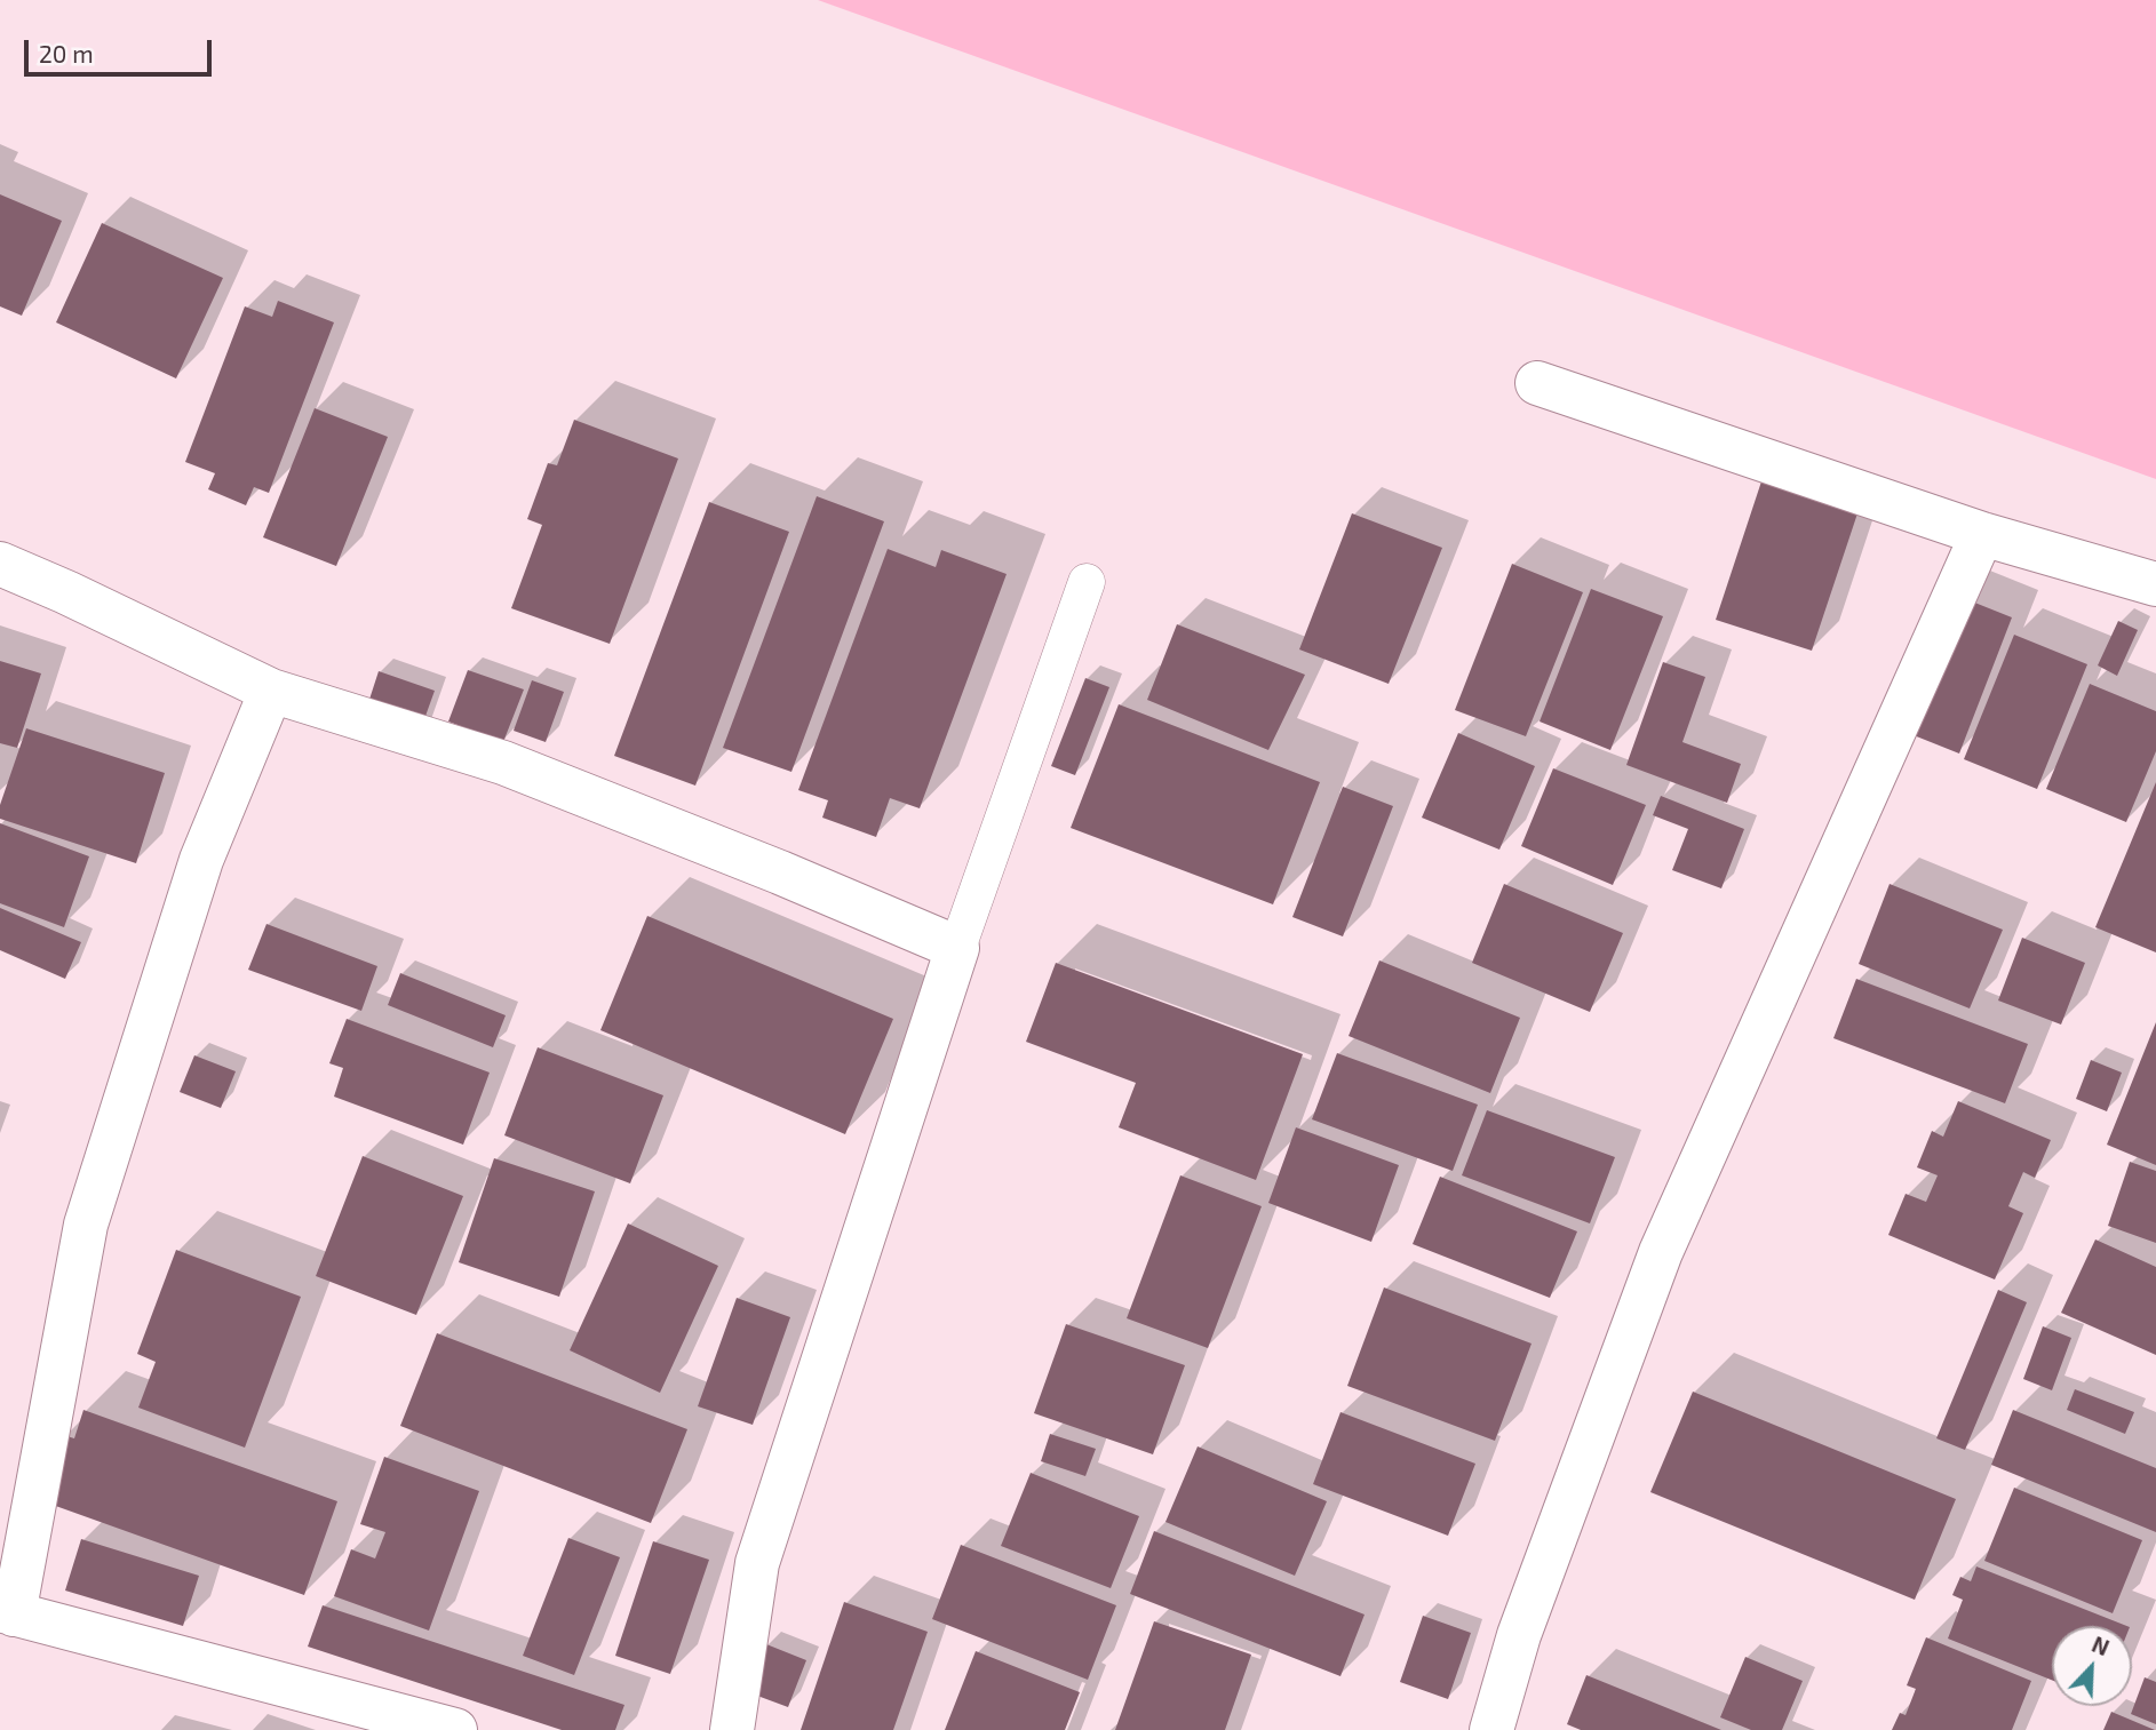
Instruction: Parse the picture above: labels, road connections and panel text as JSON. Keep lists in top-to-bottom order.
{
  "scale_bar": "20 m",
  "north": "top right"
}
